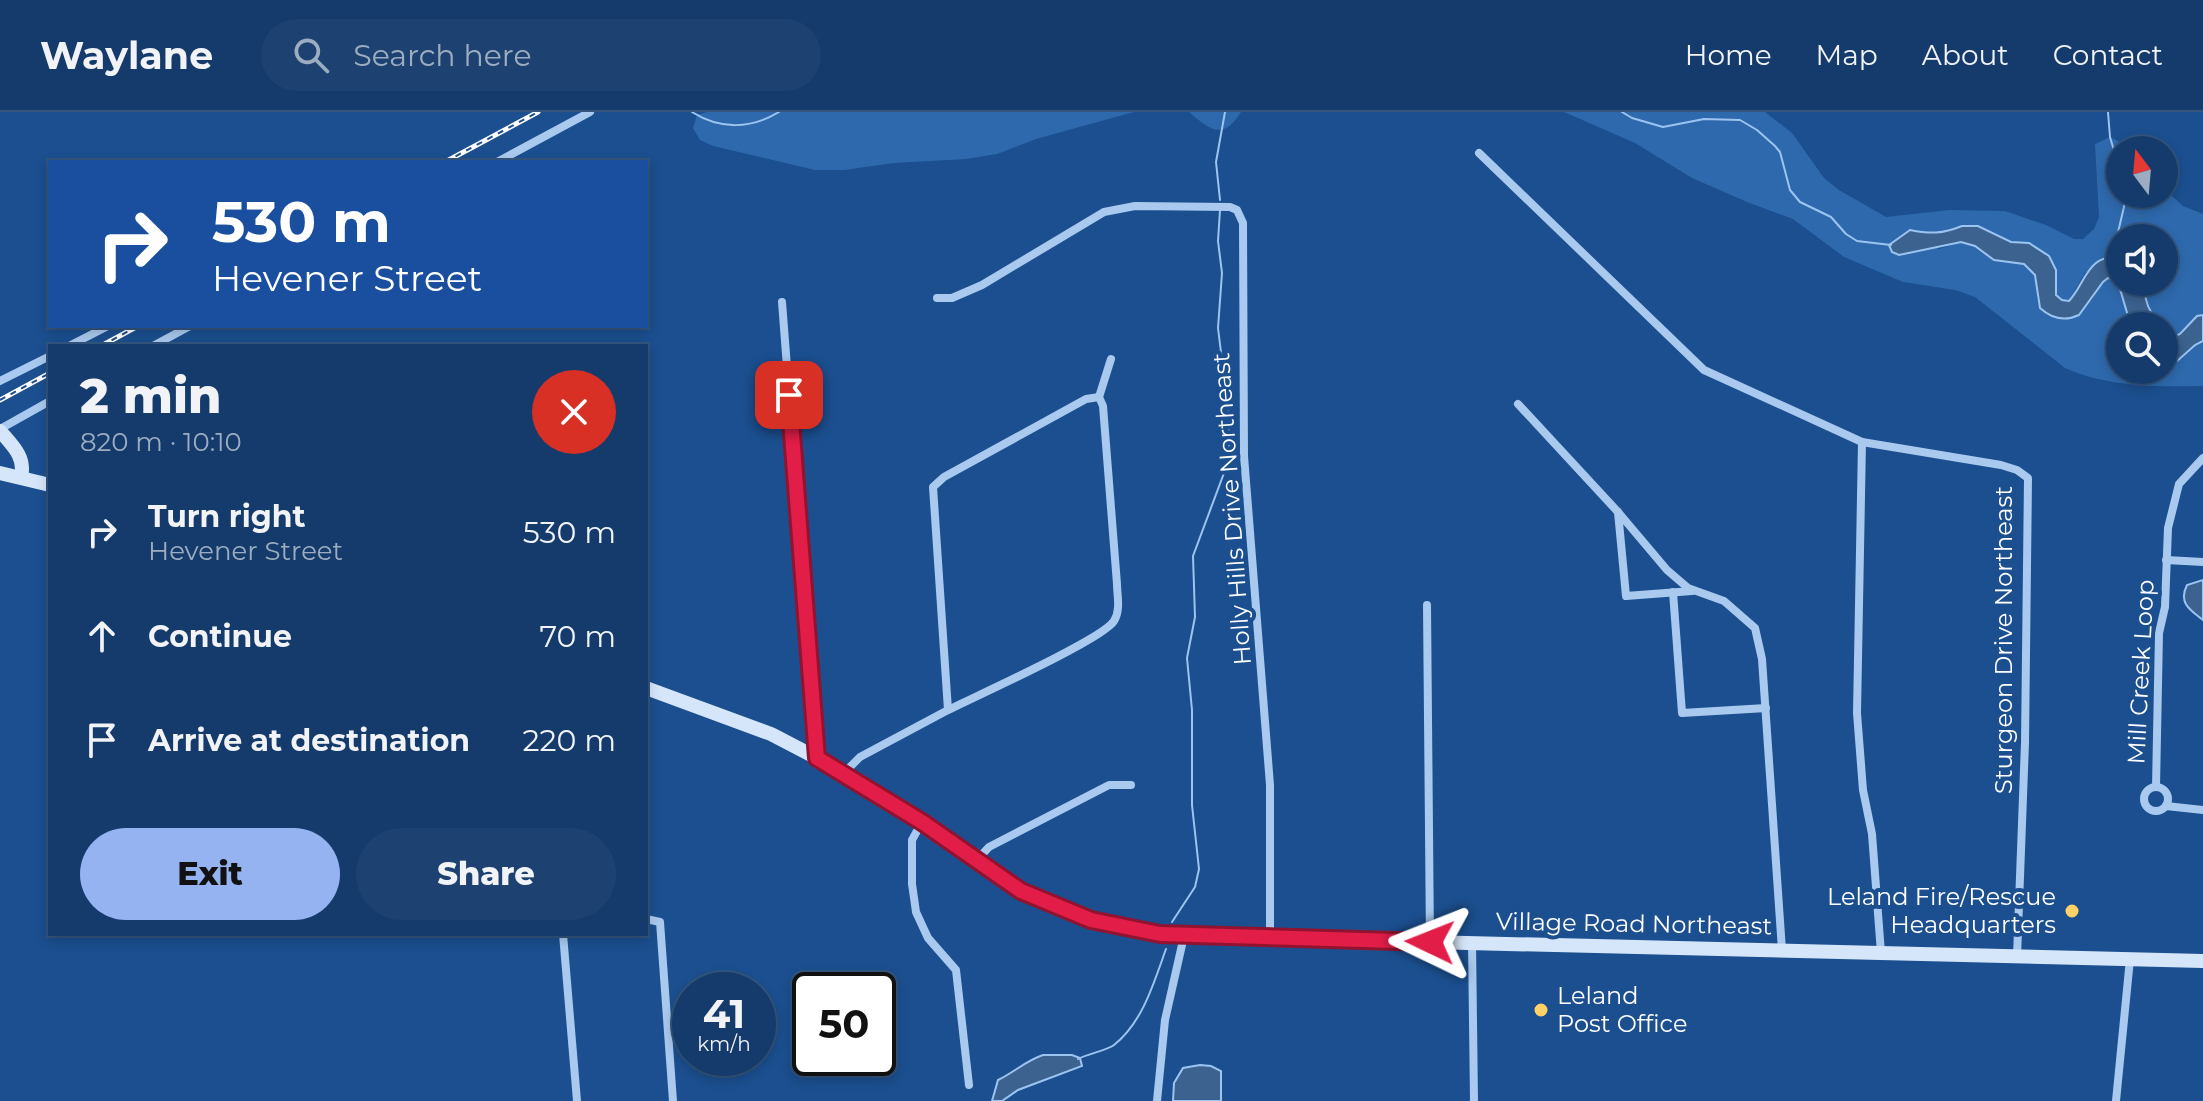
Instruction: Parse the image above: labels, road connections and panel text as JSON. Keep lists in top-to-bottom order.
{
  "streets": {
    "main road": ["Village Road Northeast"],
    "street": ["Holly Hills Drive Northeast", "Sturgeon Drive Northeast", "Mill Creek Loop"]
  },
  "crossings": [
    ["Holly Hills Drive Northeast", "Village Road Northeast"],
    ["Sturgeon Drive Northeast", "Village Road Northeast"]
  ],
  "places": ["Leland Fire/Rescue Headquarters", "Leland Post Office"],
  "north": "top",
  "page": {
    "header": "Waylane",
    "search": "Search here",
    "nav": [
      "Home",
      "Map",
      "About",
      "Contact"
    ],
    "turn": ["530 m", "Hevener Street"],
    "heading": ["2 min", "820 m · 10:10"],
    "list": [
      {
        "name": "Turn right",
        "note": "Hevener Street",
        "value": "530 m"
      },
      {
        "name": "Continue",
        "value": "70 m"
      },
      {
        "name": "Arrive at destination",
        "value": "220 m"
      }
    ],
    "buttons": ["Exit", "Share"],
    "speed": "41 km/h",
    "limit": "50"
  }
}
